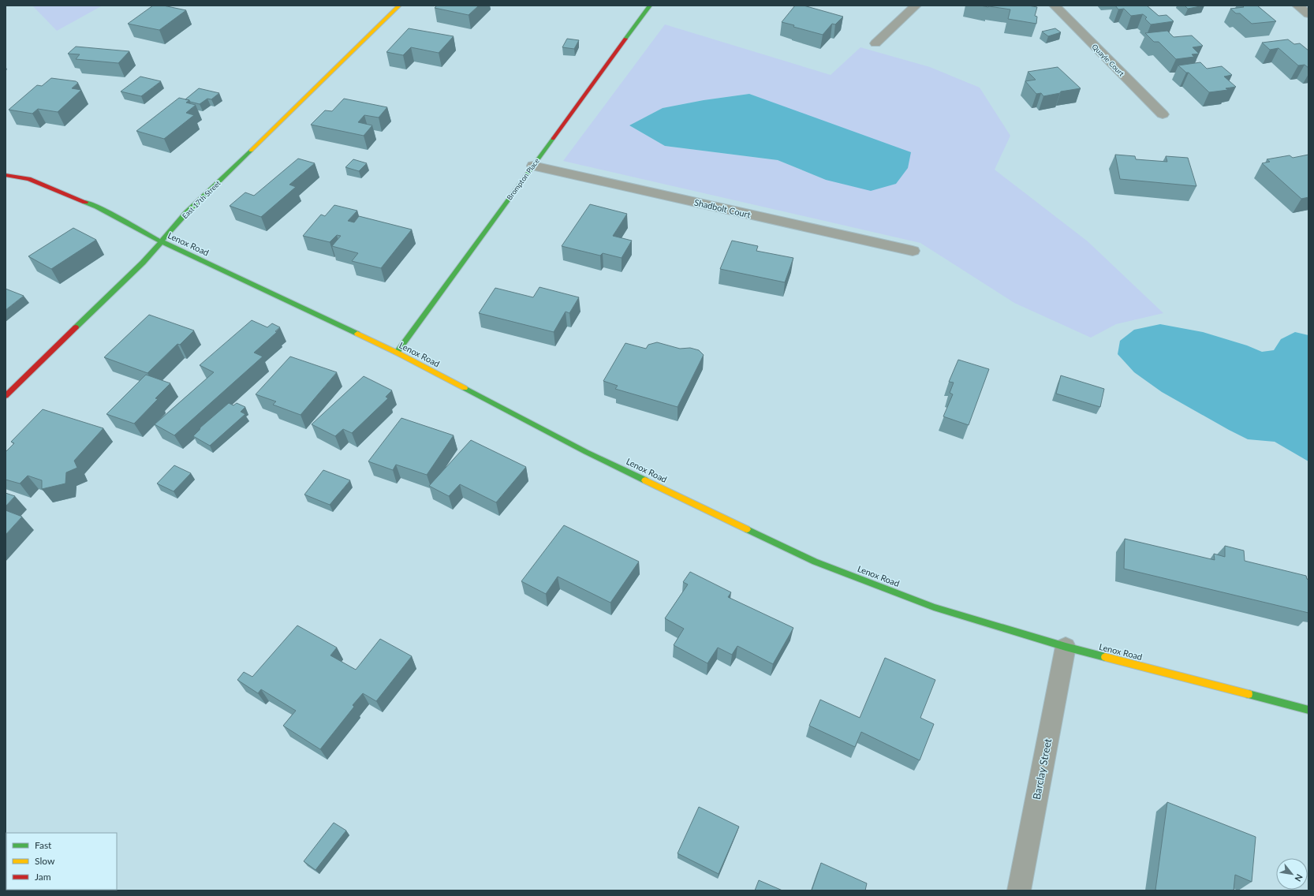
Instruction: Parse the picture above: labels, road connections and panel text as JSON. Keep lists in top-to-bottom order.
{
  "streets": {
    "street": [
      "Quayle Court",
      "Brompton Place",
      "East 17th Street",
      "Shadbolt Court",
      "Lenox Road",
      "Barclay Street"
    ]
  },
  "crossings": [
    ["Brompton Place", "Shadbolt Court"],
    ["Brompton Place", "Lenox Road"],
    ["East 17th Street", "Lenox Road"],
    ["Lenox Road", "Barclay Street"]
  ],
  "legend": ["Fast", "Slow", "Jam"],
  "north": "bottom right"
}
